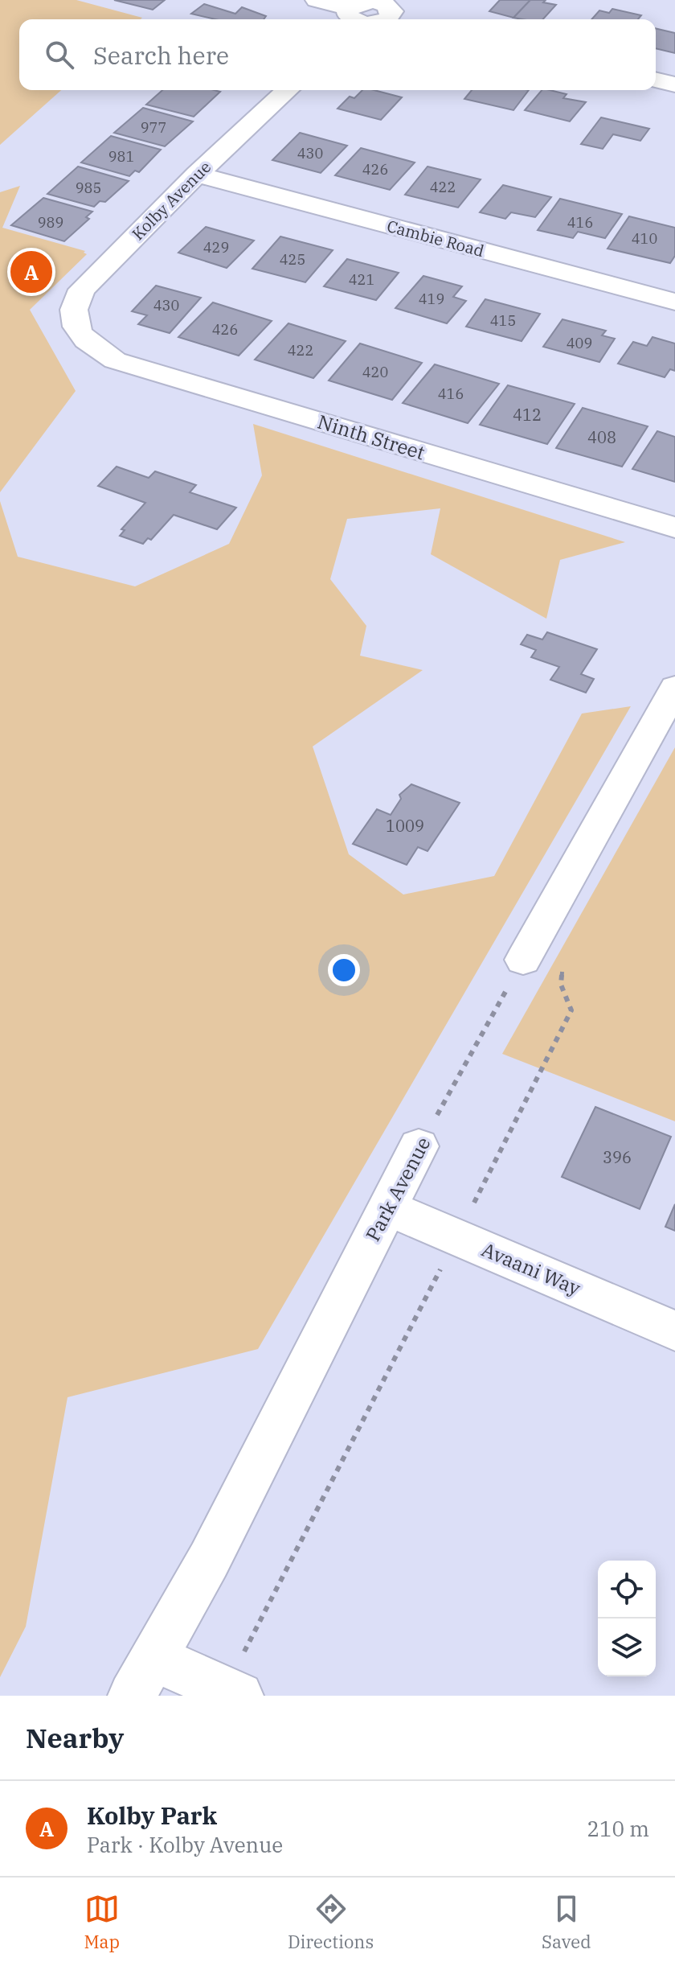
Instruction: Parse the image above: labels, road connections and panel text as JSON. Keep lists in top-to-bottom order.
{
  "streets": {
    "street": [
      "Kolby Avenue",
      "Cambie Road",
      "Ninth Street",
      "Park Avenue",
      "Avaani Way"
    ]
  },
  "crossings": [
    ["Kolby Avenue", "Cambie Road"],
    ["Kolby Avenue", "Ninth Street"],
    ["Park Avenue", "Avaani Way"]
  ],
  "house_numbers": [
    "977",
    "430",
    "981",
    "426",
    "422",
    "985",
    "989",
    "416",
    "410",
    "429",
    "425",
    "421",
    "419",
    "430",
    "415",
    "426",
    "409",
    "422",
    "420",
    "416",
    "412",
    "408",
    "1009",
    "396"
  ],
  "page": {
    "search": "Search here",
    "pins": "A",
    "heading": "Nearby",
    "list": [
      {
        "mark": "A",
        "name": "Kolby Park",
        "note": "Park · Kolby Avenue",
        "value": "210 m"
      }
    ],
    "nav": ["Map", "Directions", "Saved"]
  }
}
